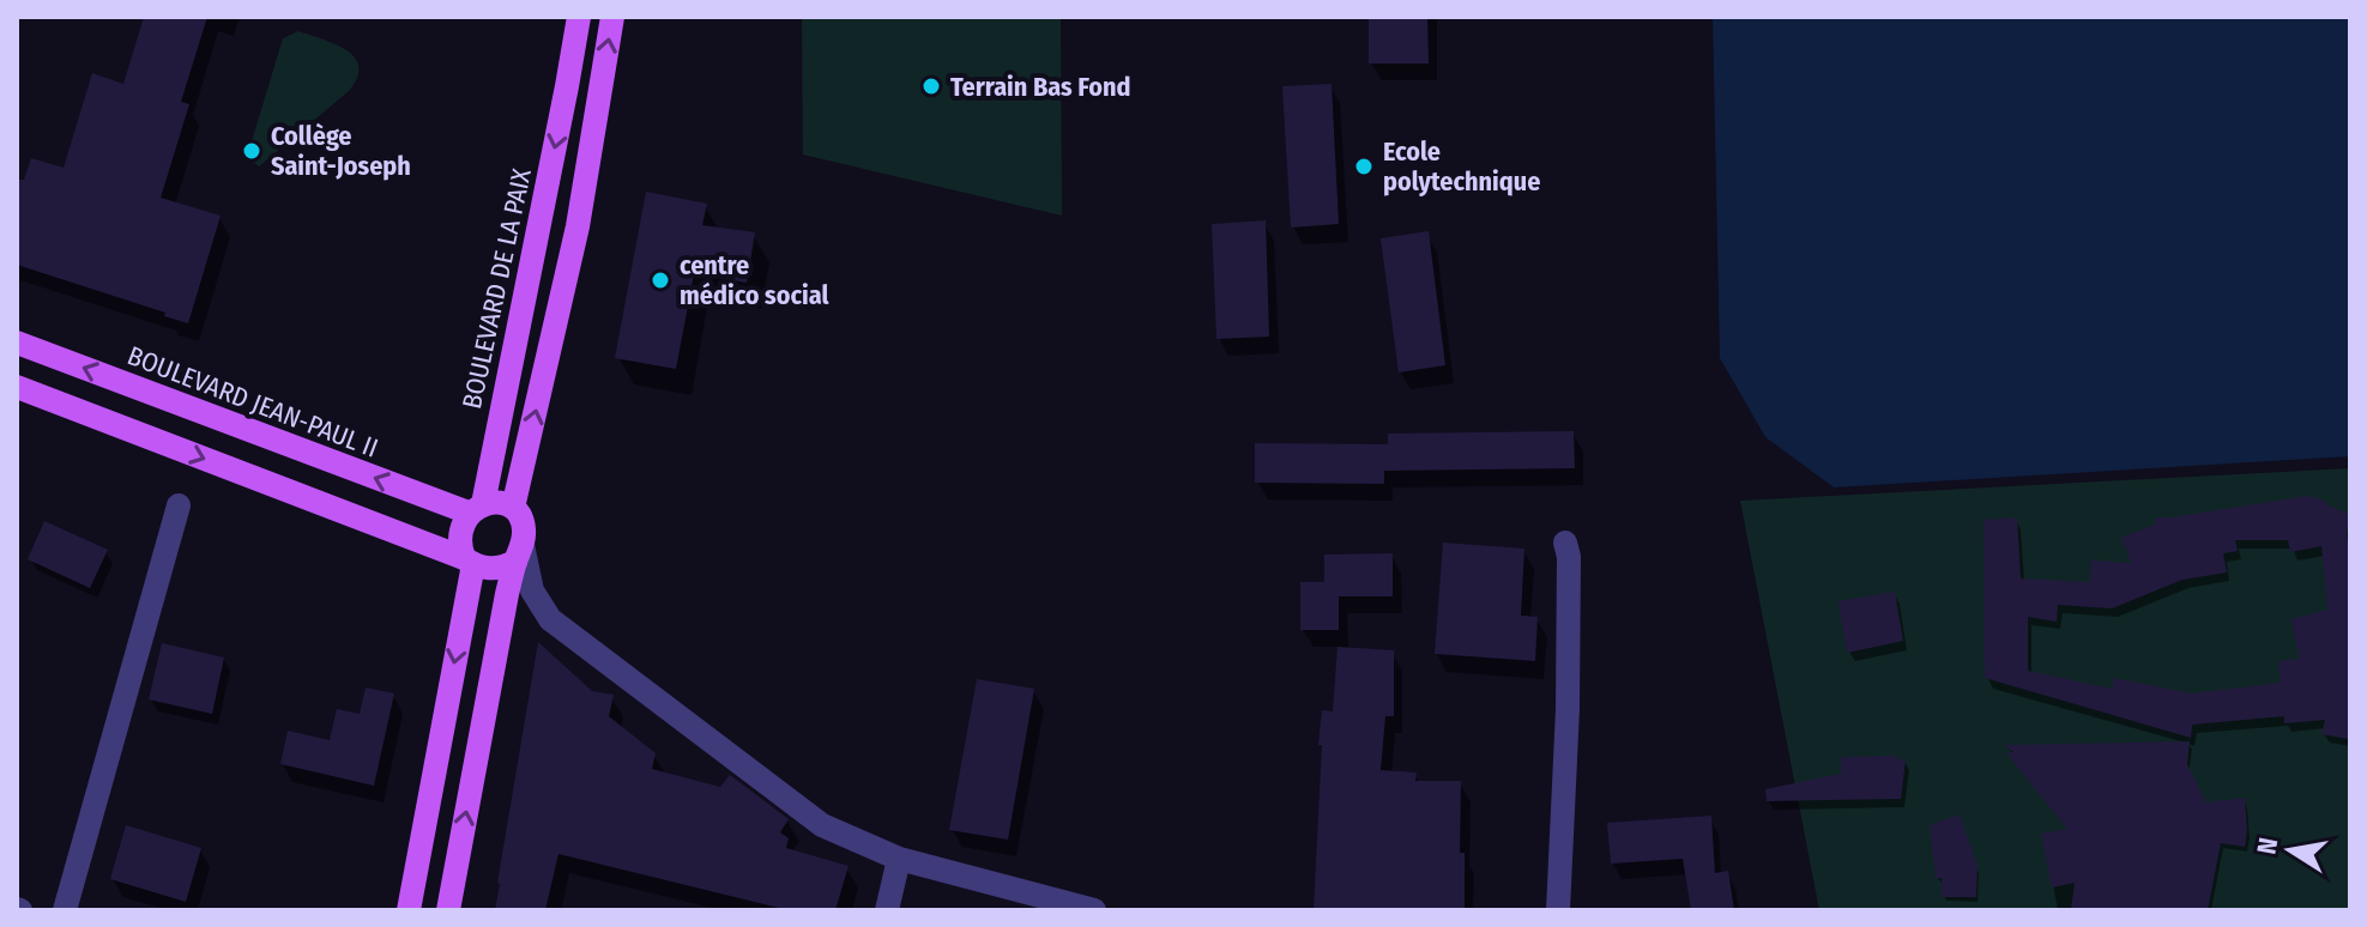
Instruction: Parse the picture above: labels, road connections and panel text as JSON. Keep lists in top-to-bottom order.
{
  "streets": {
    "main road": ["BOULEVARD DE LA PAIX", "BOULEVARD JEAN-PAUL II"]
  },
  "crossings": [
    ["BOULEVARD DE LA PAIX", "BOULEVARD JEAN-PAUL II"]
  ],
  "places": [
    "Terrain Bas Fond",
    "Collège Saint-Joseph",
    "Ecole polytechnique",
    "centre médico social"
  ],
  "north": "left"
}
